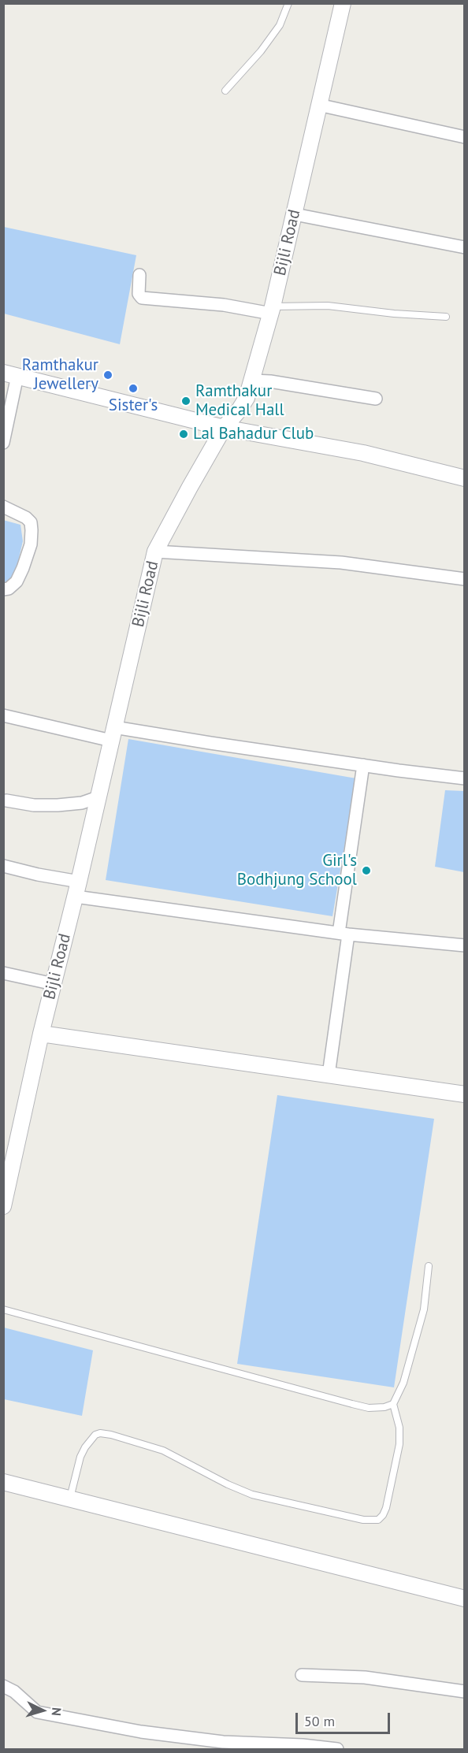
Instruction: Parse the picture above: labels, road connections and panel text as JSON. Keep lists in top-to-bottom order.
{
  "streets": {
    "street": ["Bijli Road"]
  },
  "places": [
    "Ramthakur Jewellery",
    "Sister's",
    "Ramthakur Medical Hall",
    "Lal Bahadur Club",
    "Girl's Bodhjung School"
  ],
  "scale_bar": "50 m",
  "north": "right"
}
